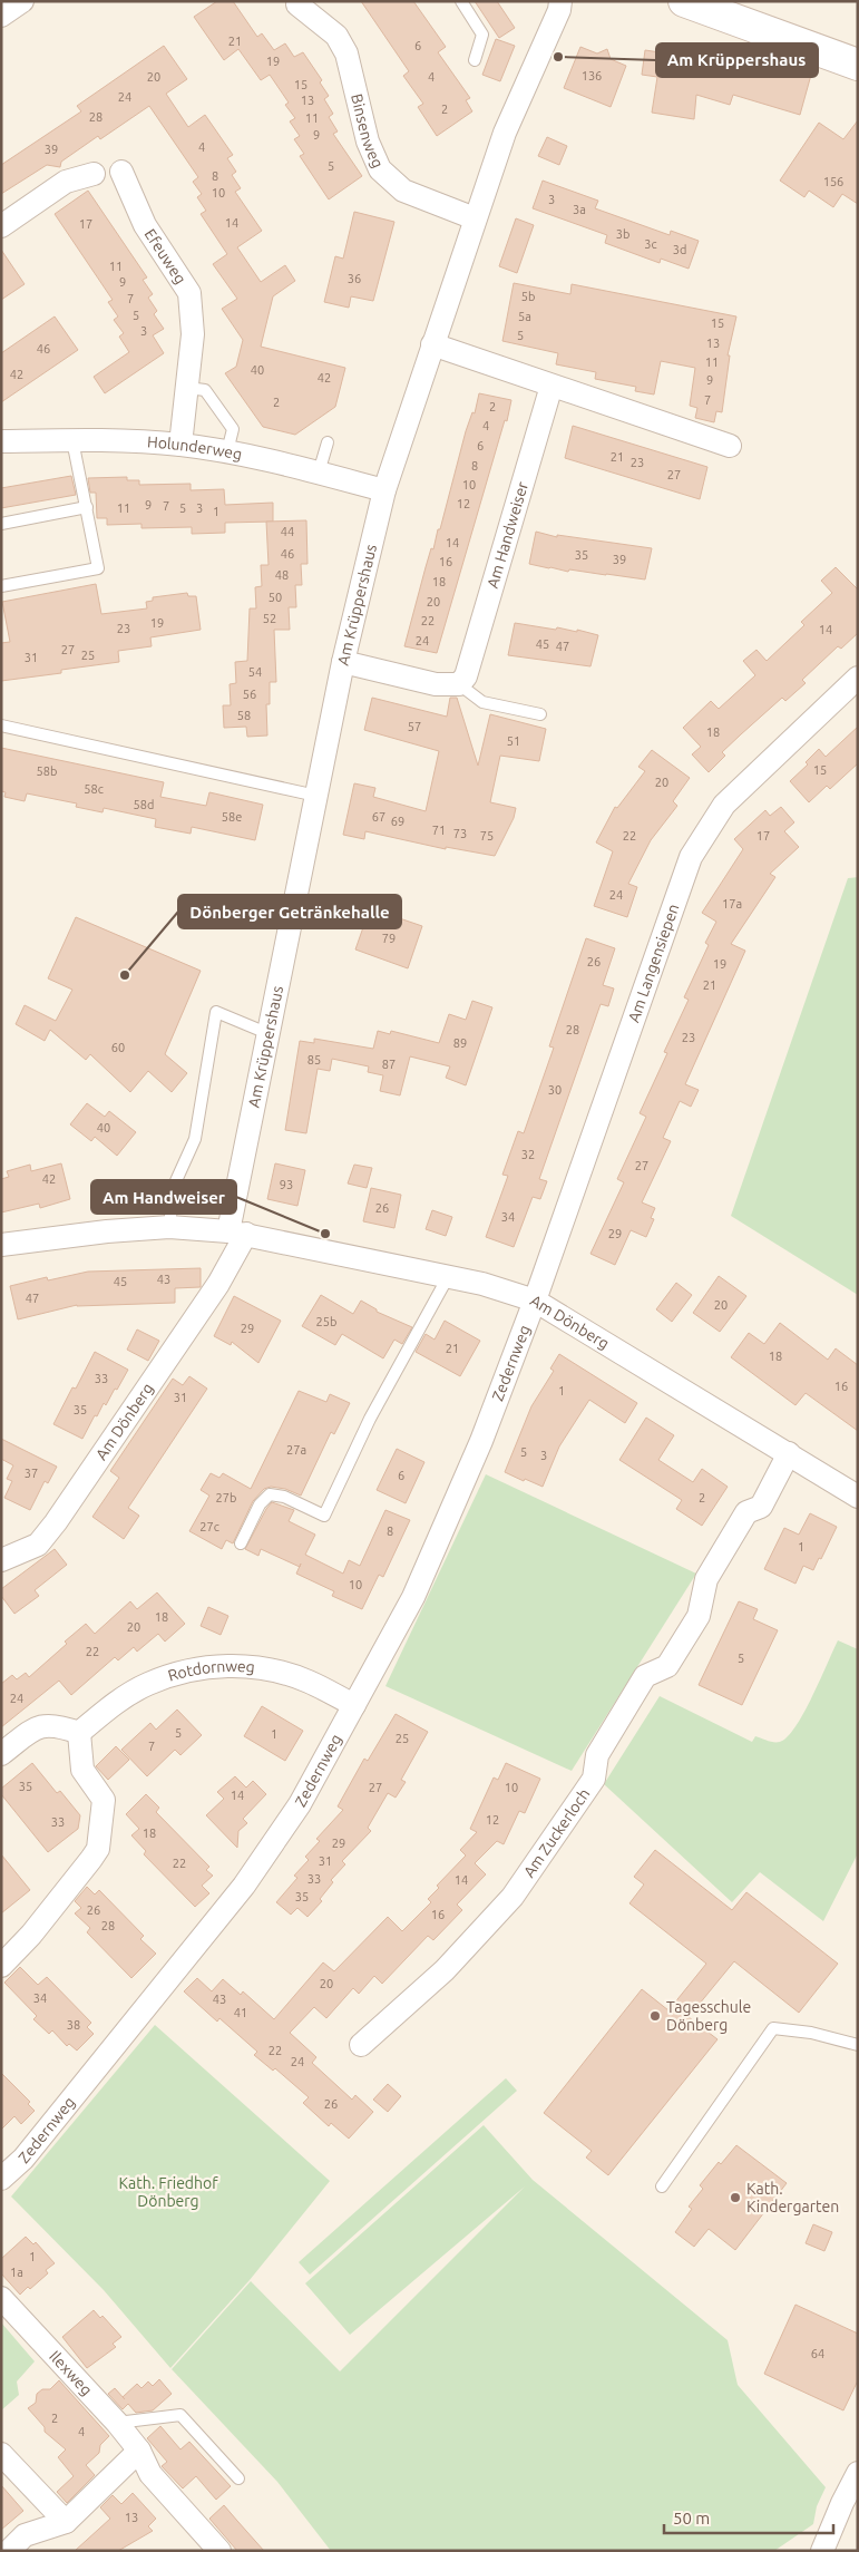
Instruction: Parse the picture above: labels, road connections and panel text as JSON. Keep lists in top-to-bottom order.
{
  "streets": {
    "street": [
      "Binsenweg",
      "Efeuweg",
      "Holunderweg",
      "Am Handweiser",
      "Am Krüppershaus",
      "Am Langensiepen",
      "Am Dönberg",
      "Zedernweg",
      "Rotdornweg",
      "Am Zuckerloch",
      "Ilexweg"
    ]
  },
  "crossings": [
    ["Binsenweg", "Am Krüppershaus"],
    ["Efeuweg", "Holunderweg"],
    ["Holunderweg", "Am Krüppershaus"],
    ["Am Krüppershaus", "Am Dönberg"],
    ["Am Langensiepen", "Am Dönberg"],
    ["Am Langensiepen", "Zedernweg"],
    ["Am Dönberg", "Zedernweg"],
    ["Am Dönberg", "Am Zuckerloch"],
    ["Zedernweg", "Rotdornweg"]
  ],
  "parks": ["Kath. Friedhof Dönberg"],
  "places": [
    "Am Krüppershaus",
    "Dönberger Getränkehalle",
    "Am Handweiser",
    "Tagesschule Dönberg",
    "Kath. Kindergarten"
  ],
  "house_numbers": [
    "21",
    "6",
    "19",
    "136",
    "20",
    "4",
    "15",
    "24",
    "13",
    "2",
    "28",
    "11",
    "9",
    "4",
    "39",
    "5",
    "8",
    "156",
    "10",
    "3",
    "3a",
    "14",
    "17",
    "3b",
    "3c",
    "3d",
    "11",
    "36",
    "9",
    "5b",
    "7",
    "5",
    "5a",
    "15",
    "3",
    "5",
    "13",
    "46",
    "11",
    "40",
    "42",
    "42",
    "9",
    "7",
    "2",
    "2",
    "4",
    "6",
    "21",
    "23",
    "8",
    "27",
    "10",
    "12",
    "9",
    "7",
    "11",
    "5",
    "3",
    "1",
    "44",
    "14",
    "46",
    "35",
    "39",
    "16",
    "48",
    "18",
    "50",
    "20",
    "52",
    "22",
    "19",
    "23",
    "14",
    "24",
    "45",
    "47",
    "27",
    "25",
    "31",
    "54",
    "56",
    "58",
    "57",
    "18",
    "51",
    "15",
    "58b",
    "20",
    "58c",
    "58d",
    "58e",
    "67",
    "69",
    "71",
    "73",
    "75",
    "22",
    "17",
    "24",
    "17a",
    "79",
    "26",
    "19",
    "21",
    "28",
    "23",
    "89",
    "60",
    "85",
    "87",
    "30",
    "40",
    "32",
    "27",
    "42",
    "93",
    "26",
    "34",
    "29",
    "43",
    "45",
    "47",
    "20",
    "25b",
    "29",
    "21",
    "18",
    "33",
    "16",
    "1",
    "31",
    "35",
    "27a",
    "5",
    "3",
    "37",
    "6",
    "27b",
    "2",
    "27c",
    "8",
    "1",
    "10",
    "18",
    "20",
    "22",
    "5",
    "24",
    "5",
    "1",
    "25",
    "7",
    "35",
    "27",
    "10",
    "14",
    "12",
    "33",
    "18",
    "29",
    "31",
    "22",
    "33",
    "14",
    "35",
    "26",
    "16",
    "28",
    "20",
    "34",
    "43",
    "41",
    "38",
    "22",
    "24",
    "26",
    "1",
    "1a",
    "64",
    "2",
    "4",
    "13"
  ],
  "scale_bar": "50 m"
}
